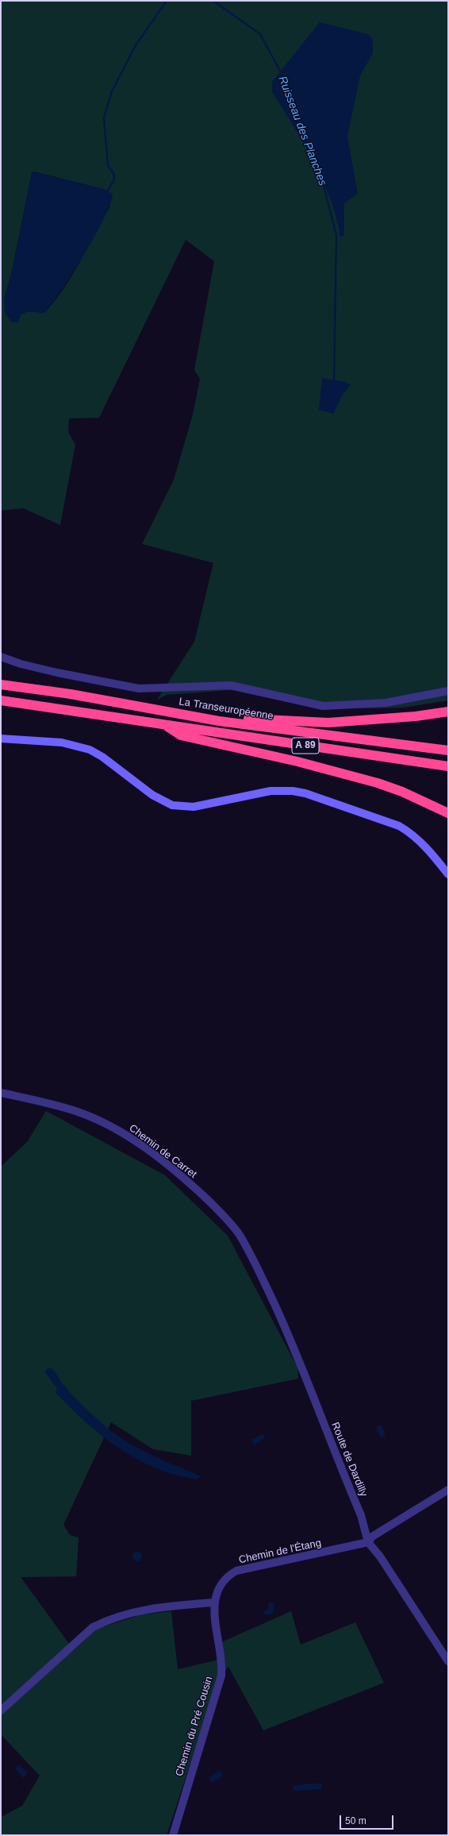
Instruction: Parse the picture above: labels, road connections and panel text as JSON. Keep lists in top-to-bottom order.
{
  "streets": {
    "highway": ["La Transeuropéenne", "A 89"],
    "street": [
      "Chemin de Carret",
      "Route de Dardilly",
      "Chemin de l'Étang",
      "Chemin du Pré Cousin"
    ]
  },
  "crossings": [
    ["Chemin de Carret", "Route de Dardilly"],
    ["Route de Dardilly", "Chemin de l'Étang"],
    ["Chemin de l'Étang", "Chemin du Pré Cousin"]
  ],
  "water": ["Ruisseau des Planches"],
  "scale_bar": "50 m"
}
